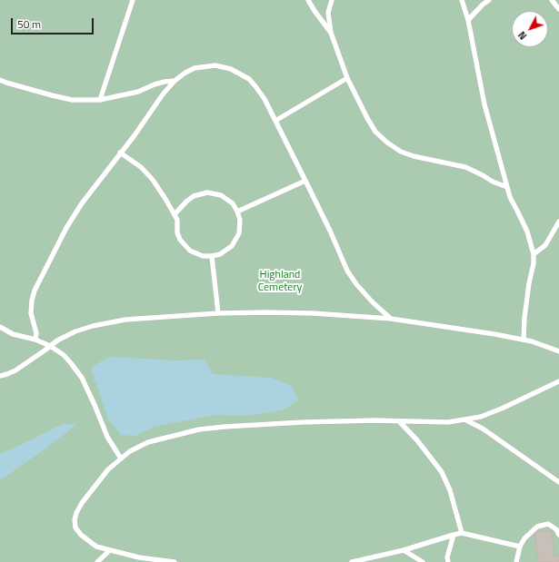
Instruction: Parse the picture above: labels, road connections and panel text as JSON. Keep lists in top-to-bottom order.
{
  "parks": ["Highland Cemetery"],
  "scale_bar": "50 m",
  "north": "bottom left"
}
